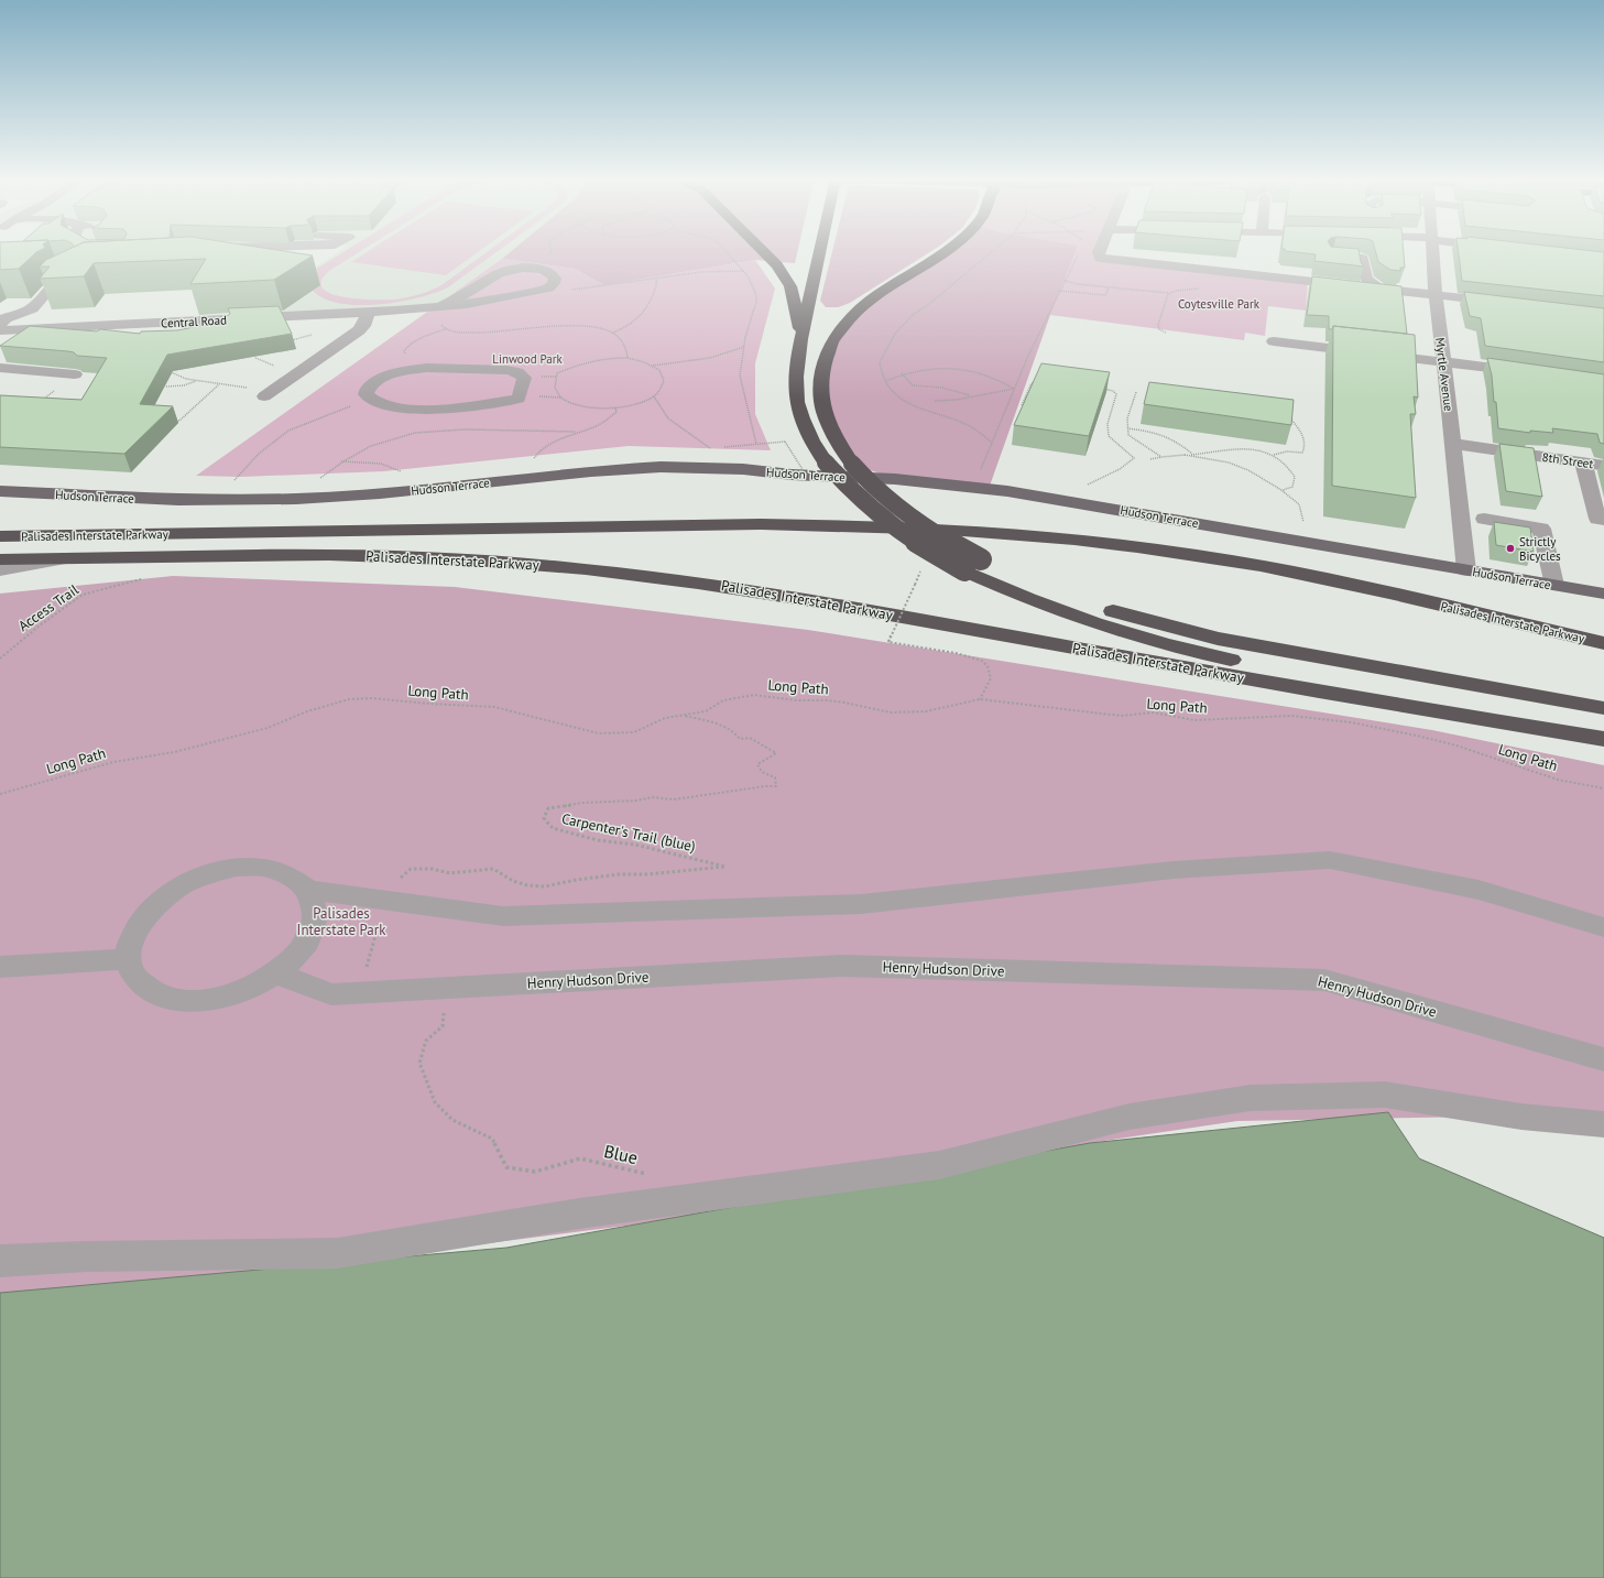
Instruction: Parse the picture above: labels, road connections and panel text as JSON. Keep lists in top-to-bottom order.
{
  "streets": {
    "highway": ["Palisades Interstate Parkway"],
    "main road": ["Hudson Terrace"],
    "street": [
      "Central Road",
      "Myrtle Avenue",
      "8th Street",
      "Henry Hudson Drive"
    ],
    "path": [
      "Access Trail",
      "Long Path",
      "Carpenter's Trail (blue)",
      "Blue"
    ]
  },
  "crossings": [
    ["Myrtle Avenue", "8th Street"],
    ["Myrtle Avenue", "Hudson Terrace"],
    ["Long Path", "Carpenter's Trail (blue)"]
  ],
  "parks": ["Coytesville Park", "Linwood Park", "Palisades Interstate Park"],
  "places": ["Strictly Bicycles"]
}
